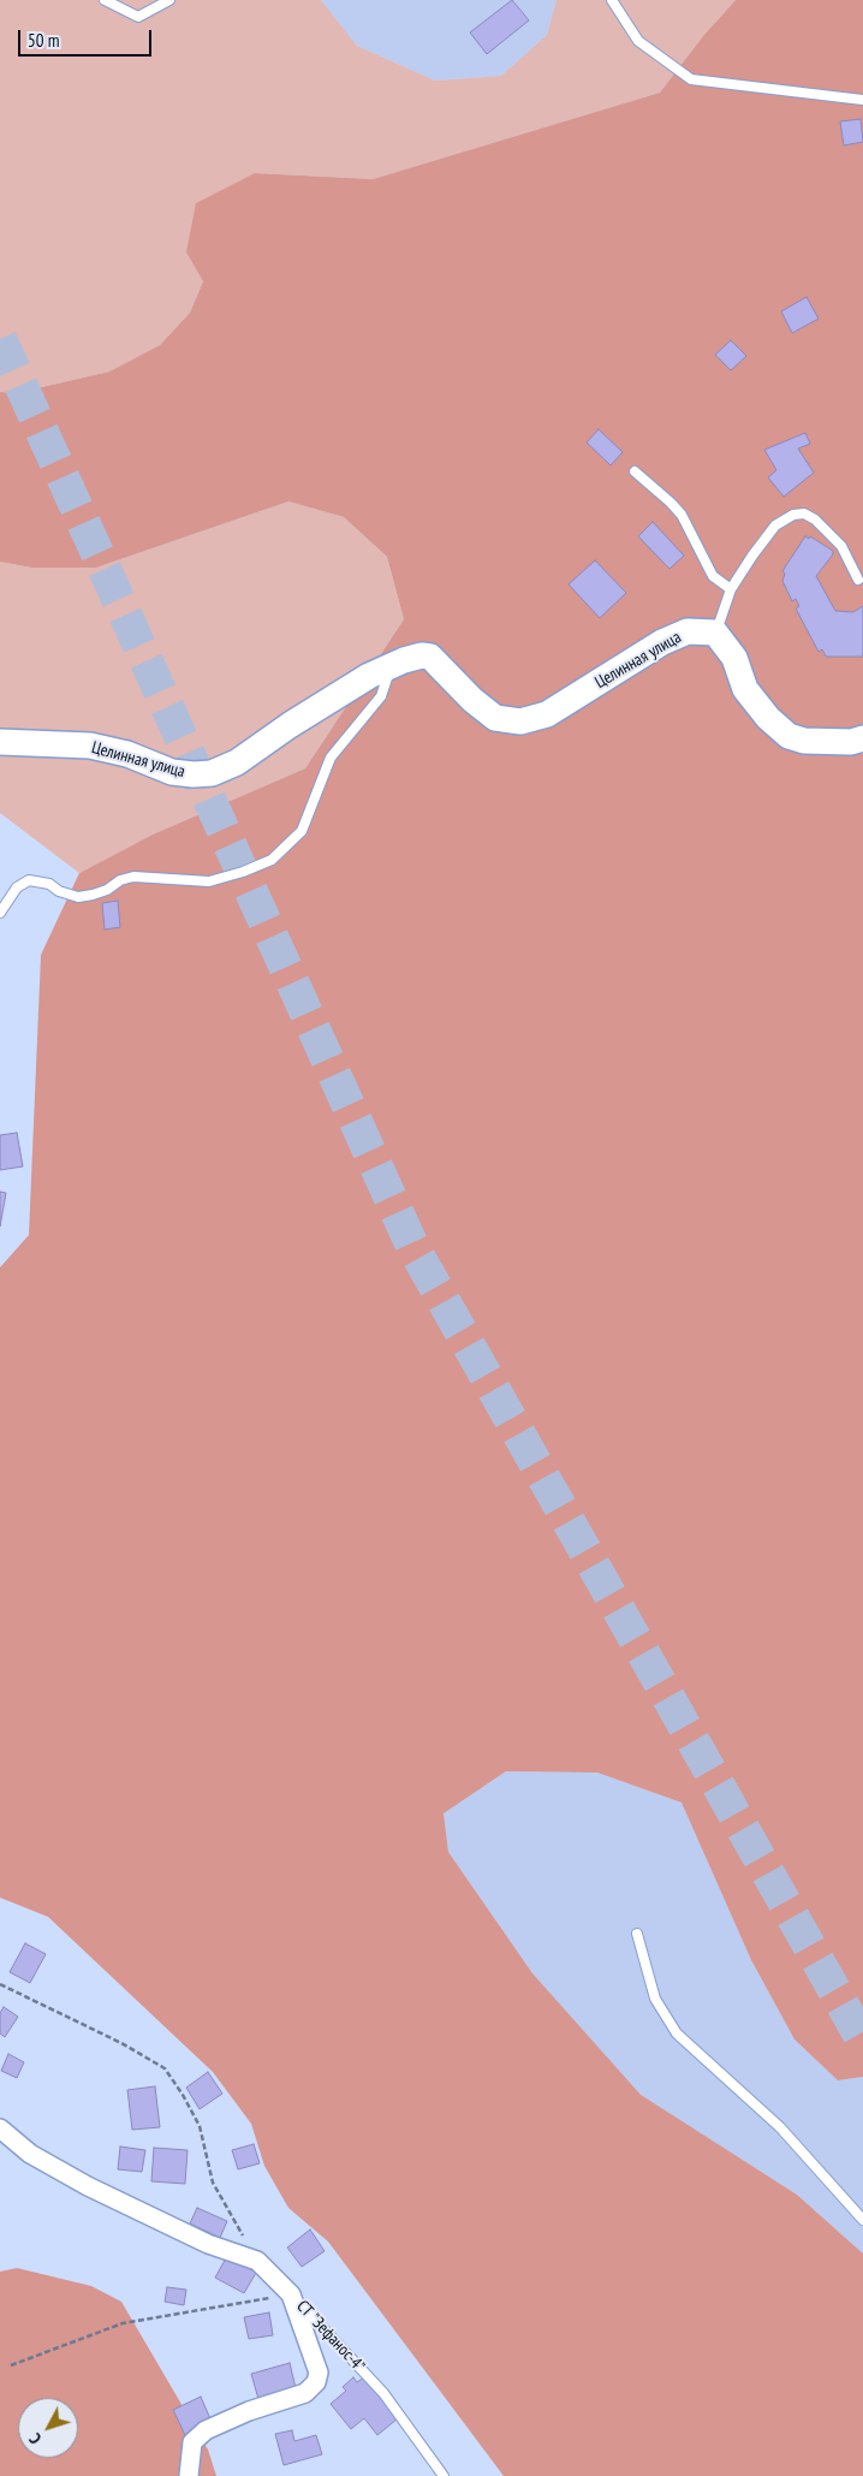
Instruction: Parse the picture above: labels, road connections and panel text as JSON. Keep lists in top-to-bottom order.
{
  "streets": {
    "street": ["Целинная улица", "СТ \"Зефанос-4\""]
  },
  "scale_bar": "50 m",
  "north": "bottom left"
}
